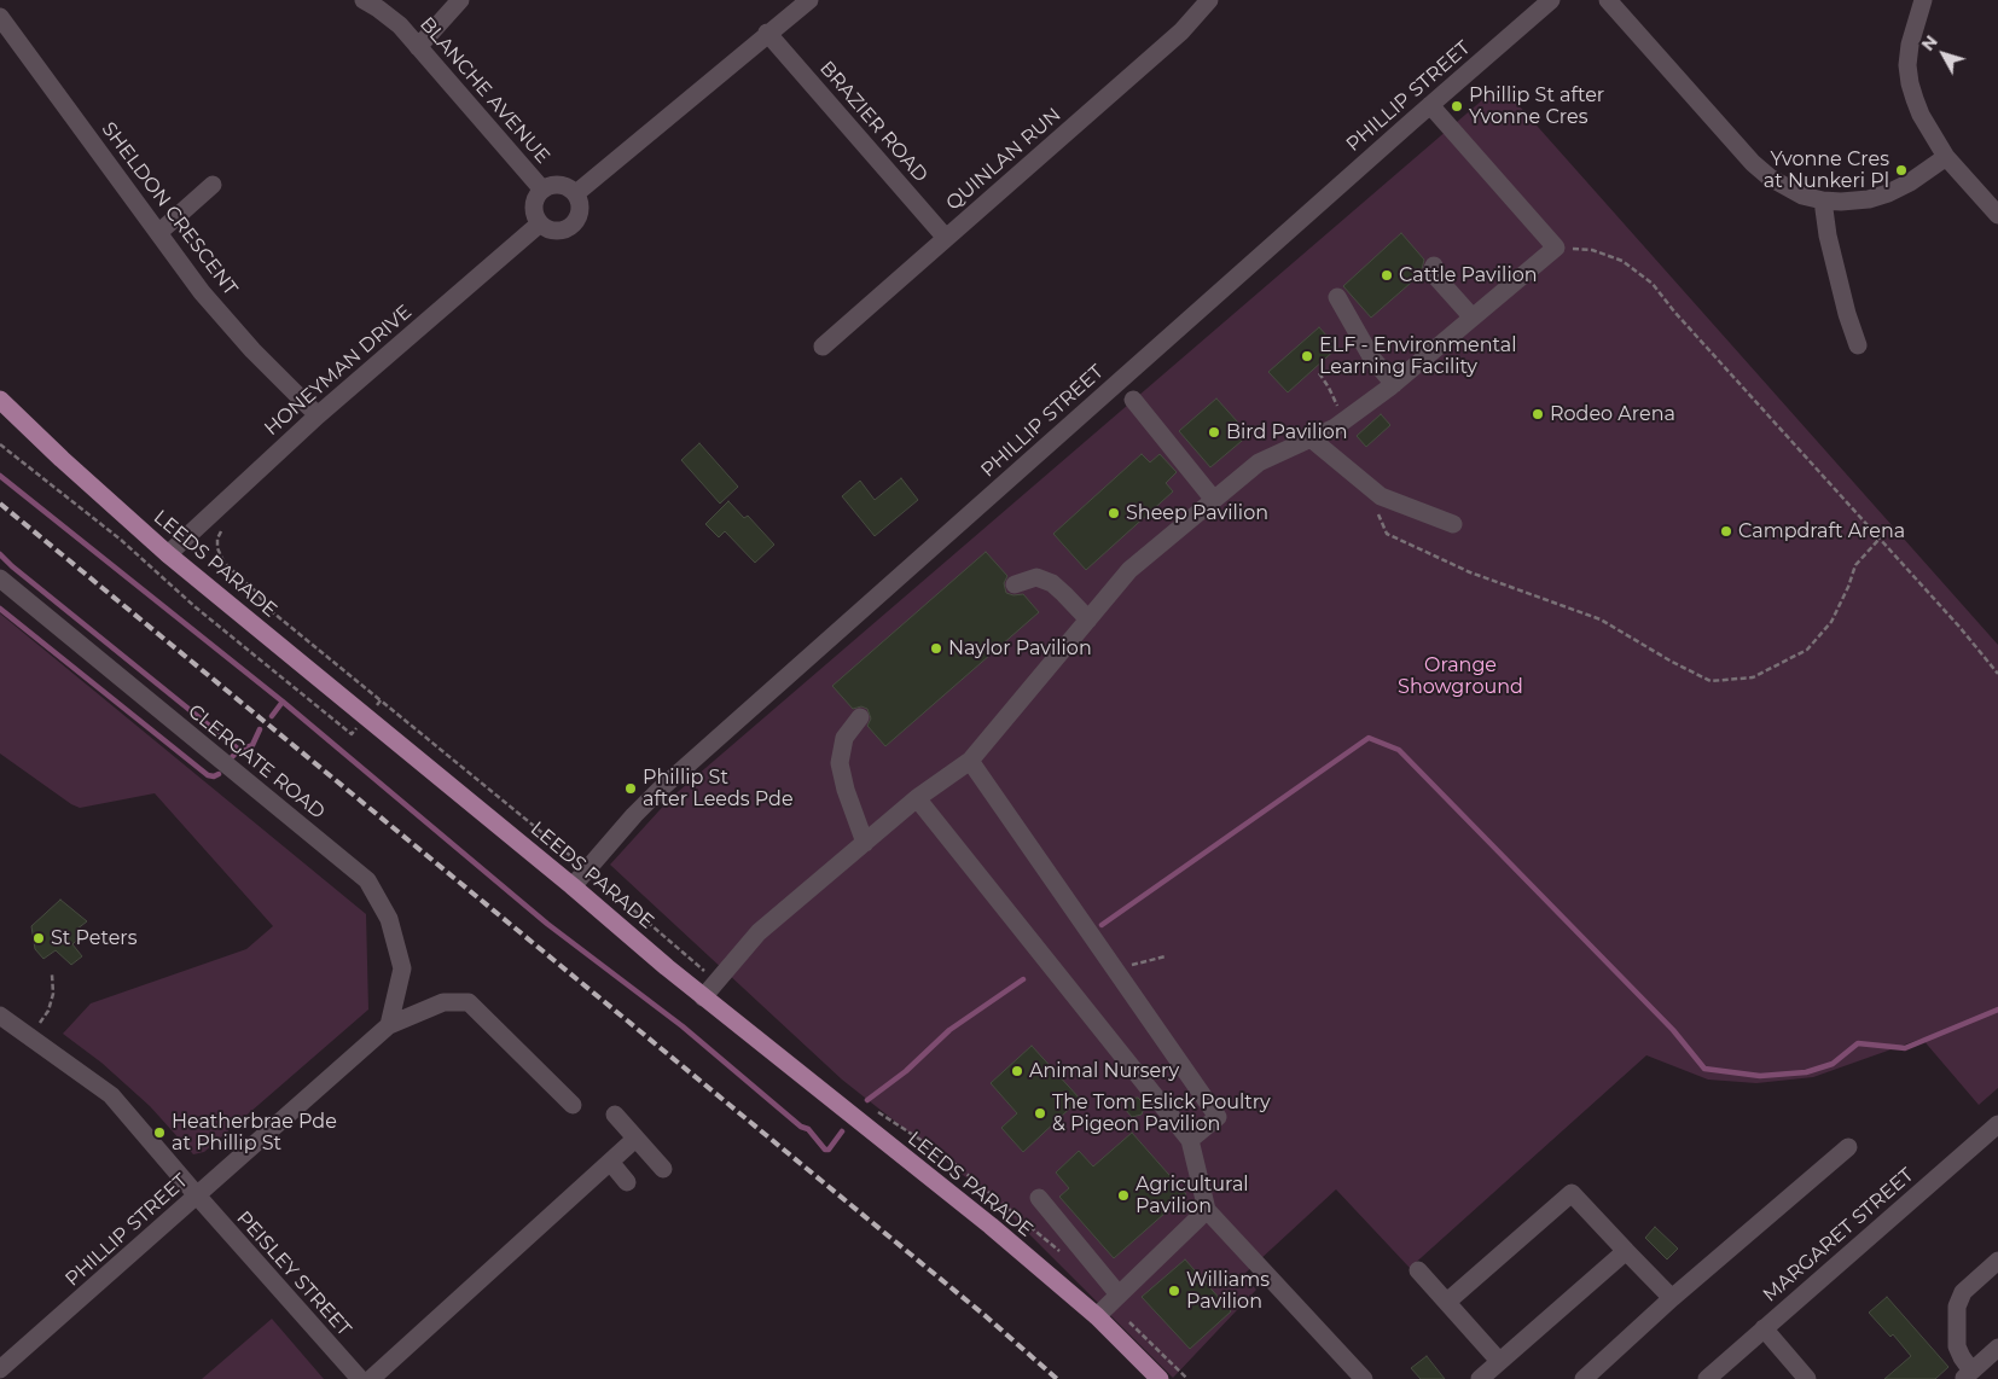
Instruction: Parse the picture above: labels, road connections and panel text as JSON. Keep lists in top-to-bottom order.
{
  "streets": {
    "main road": ["LEEDS PARADE"],
    "street": [
      "BLANCHE AVENUE",
      "PHILLIP STREET",
      "BRAZIER ROAD",
      "QUINLAN RUN",
      "SHELDON CRESCENT",
      "HONEYMAN DRIVE",
      "CLERGATE ROAD",
      "MARGARET STREET",
      "PEISLEY STREET"
    ]
  },
  "crossings": [
    ["BLANCHE AVENUE", "HONEYMAN DRIVE"],
    ["PHILLIP STREET", "LEEDS PARADE"],
    ["PHILLIP STREET", "CLERGATE ROAD"],
    ["PHILLIP STREET", "PEISLEY STREET"],
    ["BRAZIER ROAD", "QUINLAN RUN"],
    ["SHELDON CRESCENT", "HONEYMAN DRIVE"],
    ["HONEYMAN DRIVE", "LEEDS PARADE"]
  ],
  "parks": ["Orange Showground"],
  "places": [
    "Phillip St after Yvonne Cres",
    "Yvonne Cres at Nunkeri Pl",
    "Cattle Pavilion",
    "ELF - Environmental Learning Facility",
    "Rodeo Arena",
    "Bird Pavilion",
    "Sheep Pavilion",
    "Campdraft Arena",
    "Naylor Pavilion",
    "Phillip St after Leeds Pde",
    "St Peters",
    "Animal Nursery",
    "The Tom Eslick Poultry & Pigeon Pavilion",
    "Heatherbrae Pde at Phillip St",
    "Agricultural Pavilion",
    "Williams Pavilion"
  ],
  "north": "top left"
}
